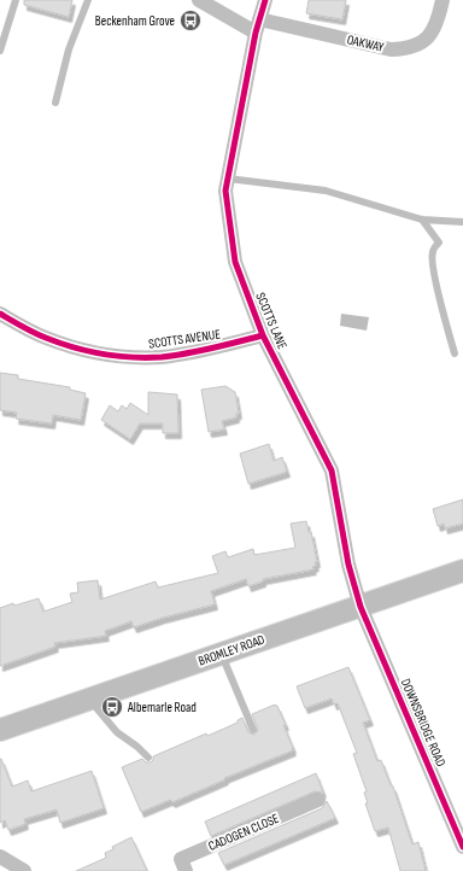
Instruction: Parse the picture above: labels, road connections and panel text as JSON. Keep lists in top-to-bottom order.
{
  "streets": {
    "main road": ["BROMLEY ROAD"],
    "street": [
      "OAKWAY",
      "SCOTTS LANE",
      "SCOTTS AVENUE",
      "DOWNSBRIDGE ROAD",
      "CADOGEN CLOSE"
    ]
  },
  "crossings": [
    ["OAKWAY", "SCOTTS LANE"],
    ["SCOTTS LANE", "SCOTTS AVENUE"],
    ["SCOTTS LANE", "BROMLEY ROAD"],
    ["SCOTTS LANE", "DOWNSBRIDGE ROAD"],
    ["BROMLEY ROAD", "DOWNSBRIDGE ROAD"]
  ],
  "places": {
    "bus stop": ["Beckenham Grove", "Albemarle Road"]
  }
}
